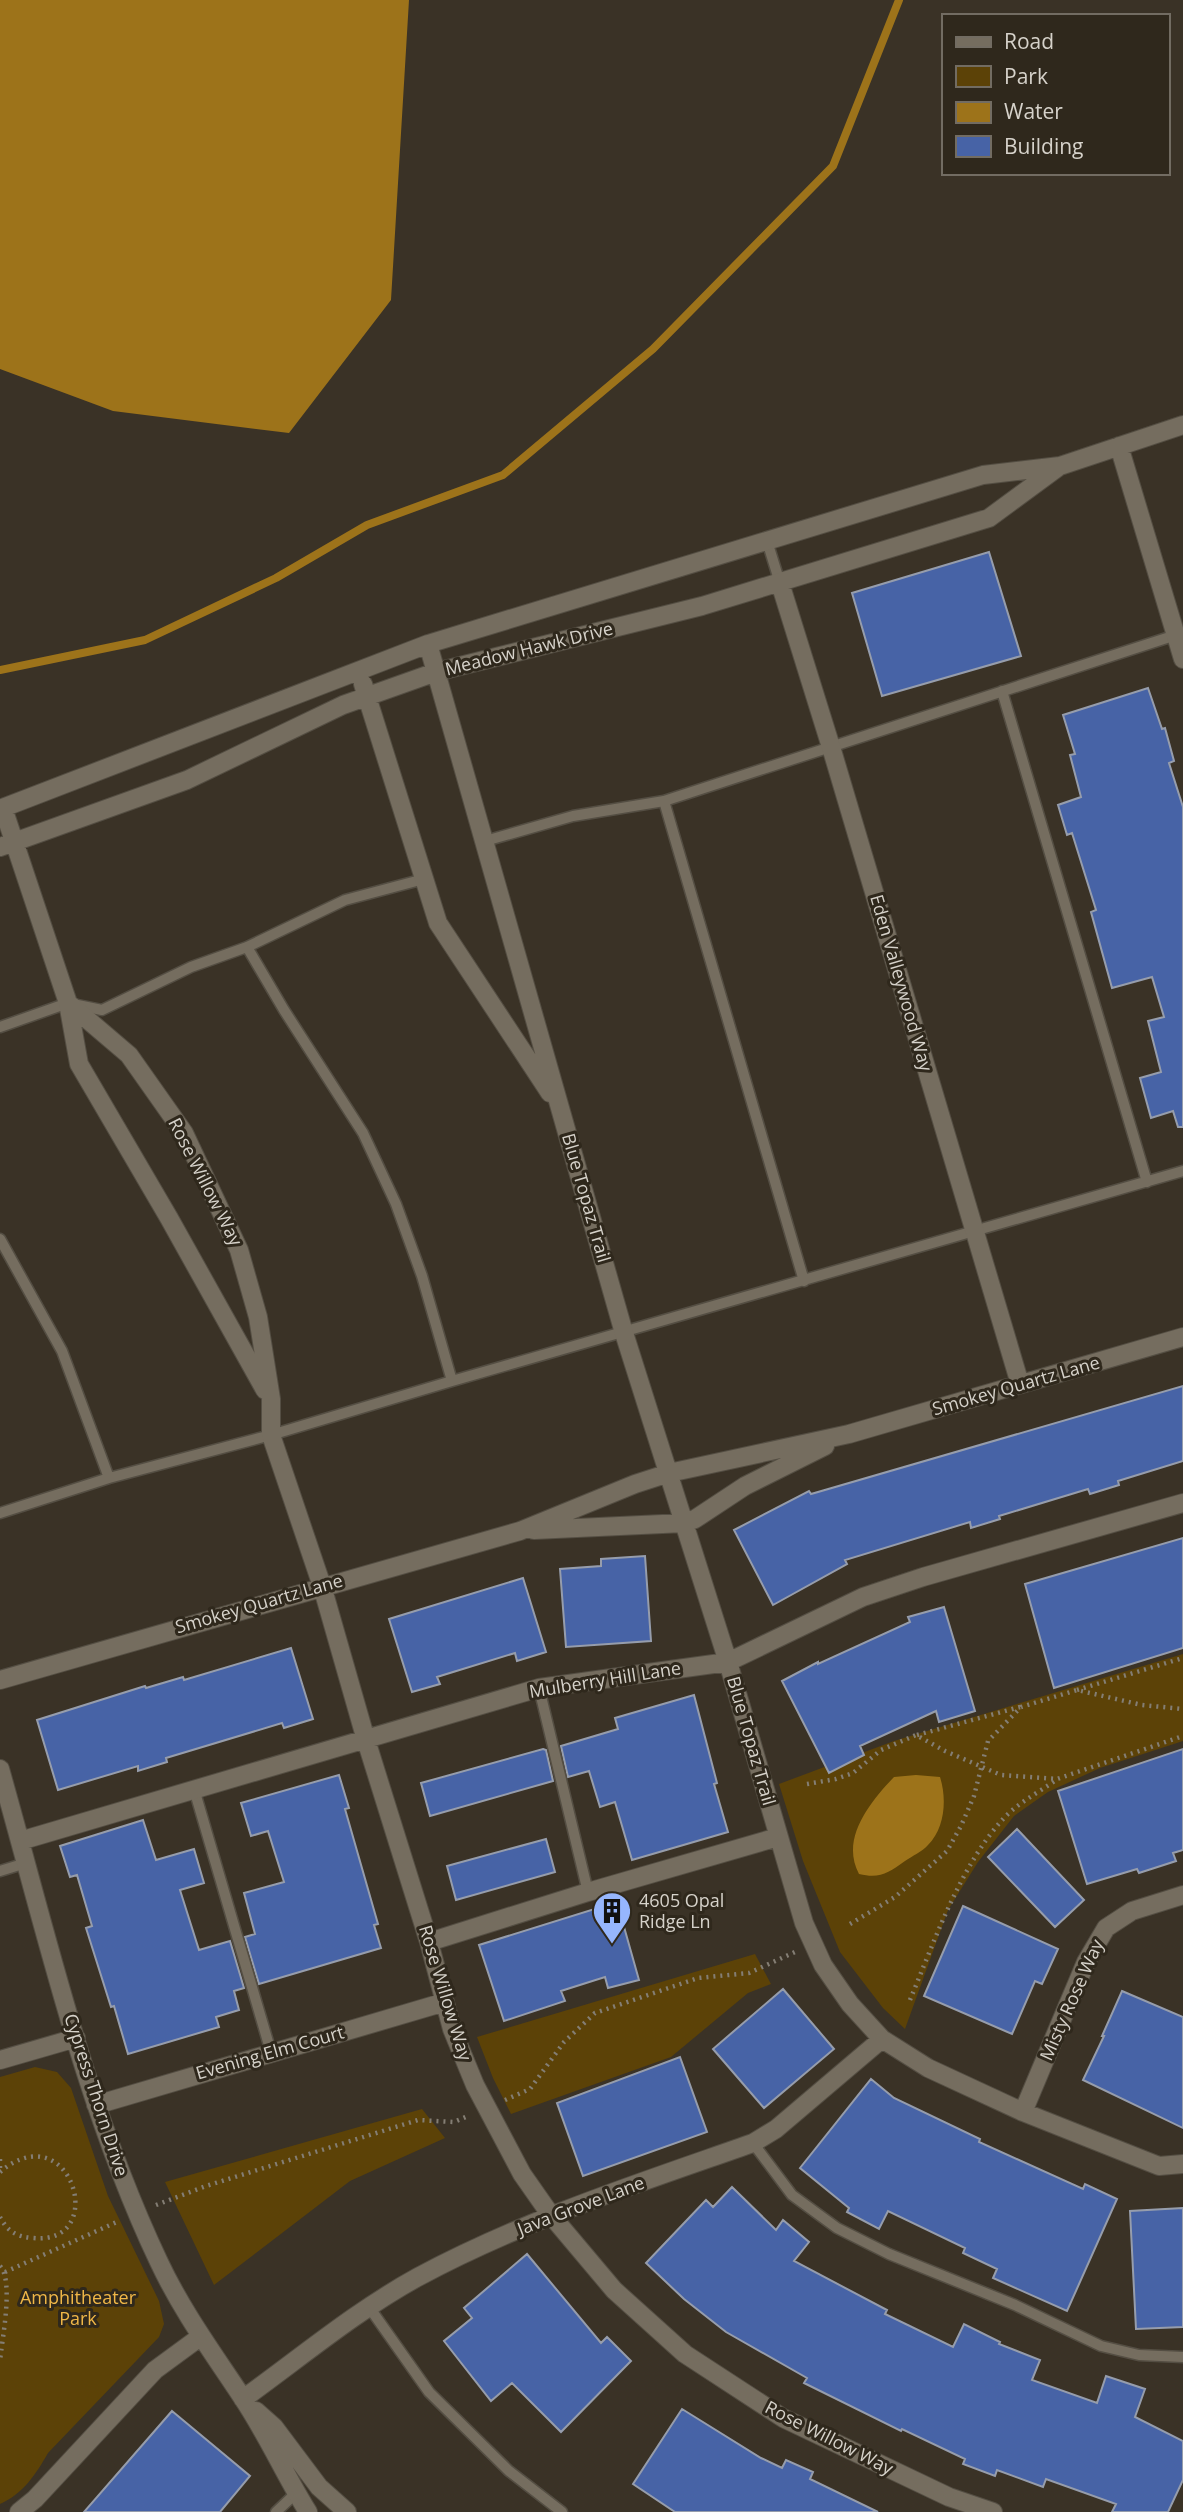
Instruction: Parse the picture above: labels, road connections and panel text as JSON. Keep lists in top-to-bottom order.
{
  "streets": {
    "street": [
      "Meadow Hawk Drive",
      "Eden Valleywood Way",
      "Rose Willow Way",
      "Blue Topaz Trail",
      "Smokey Quartz Lane",
      "Mulberry Hill Lane",
      "Misty Rose Way",
      "Evening Elm Court",
      "Cypress Thorn Drive",
      "Java Grove Lane"
    ]
  },
  "crossings": [
    ["Meadow Hawk Drive", "Eden Valleywood Way"],
    ["Meadow Hawk Drive", "Rose Willow Way"],
    ["Meadow Hawk Drive", "Blue Topaz Trail"],
    ["Eden Valleywood Way", "Smokey Quartz Lane"],
    ["Rose Willow Way", "Smokey Quartz Lane"],
    ["Rose Willow Way", "Mulberry Hill Lane"],
    ["Rose Willow Way", "Evening Elm Court"],
    ["Rose Willow Way", "Java Grove Lane"],
    ["Blue Topaz Trail", "Smokey Quartz Lane"],
    ["Blue Topaz Trail", "Mulberry Hill Lane"],
    ["Blue Topaz Trail", "Misty Rose Way"],
    ["Blue Topaz Trail", "Java Grove Lane"],
    ["Mulberry Hill Lane", "Cypress Thorn Drive"],
    ["Evening Elm Court", "Cypress Thorn Drive"],
    ["Cypress Thorn Drive", "Java Grove Lane"]
  ],
  "parks": ["Amphitheater Park"],
  "places": {
    "building": ["4605 Opal Ridge Ln"]
  },
  "legend": [
    "Road",
    "Park",
    "Water",
    "Building"
  ]
}
